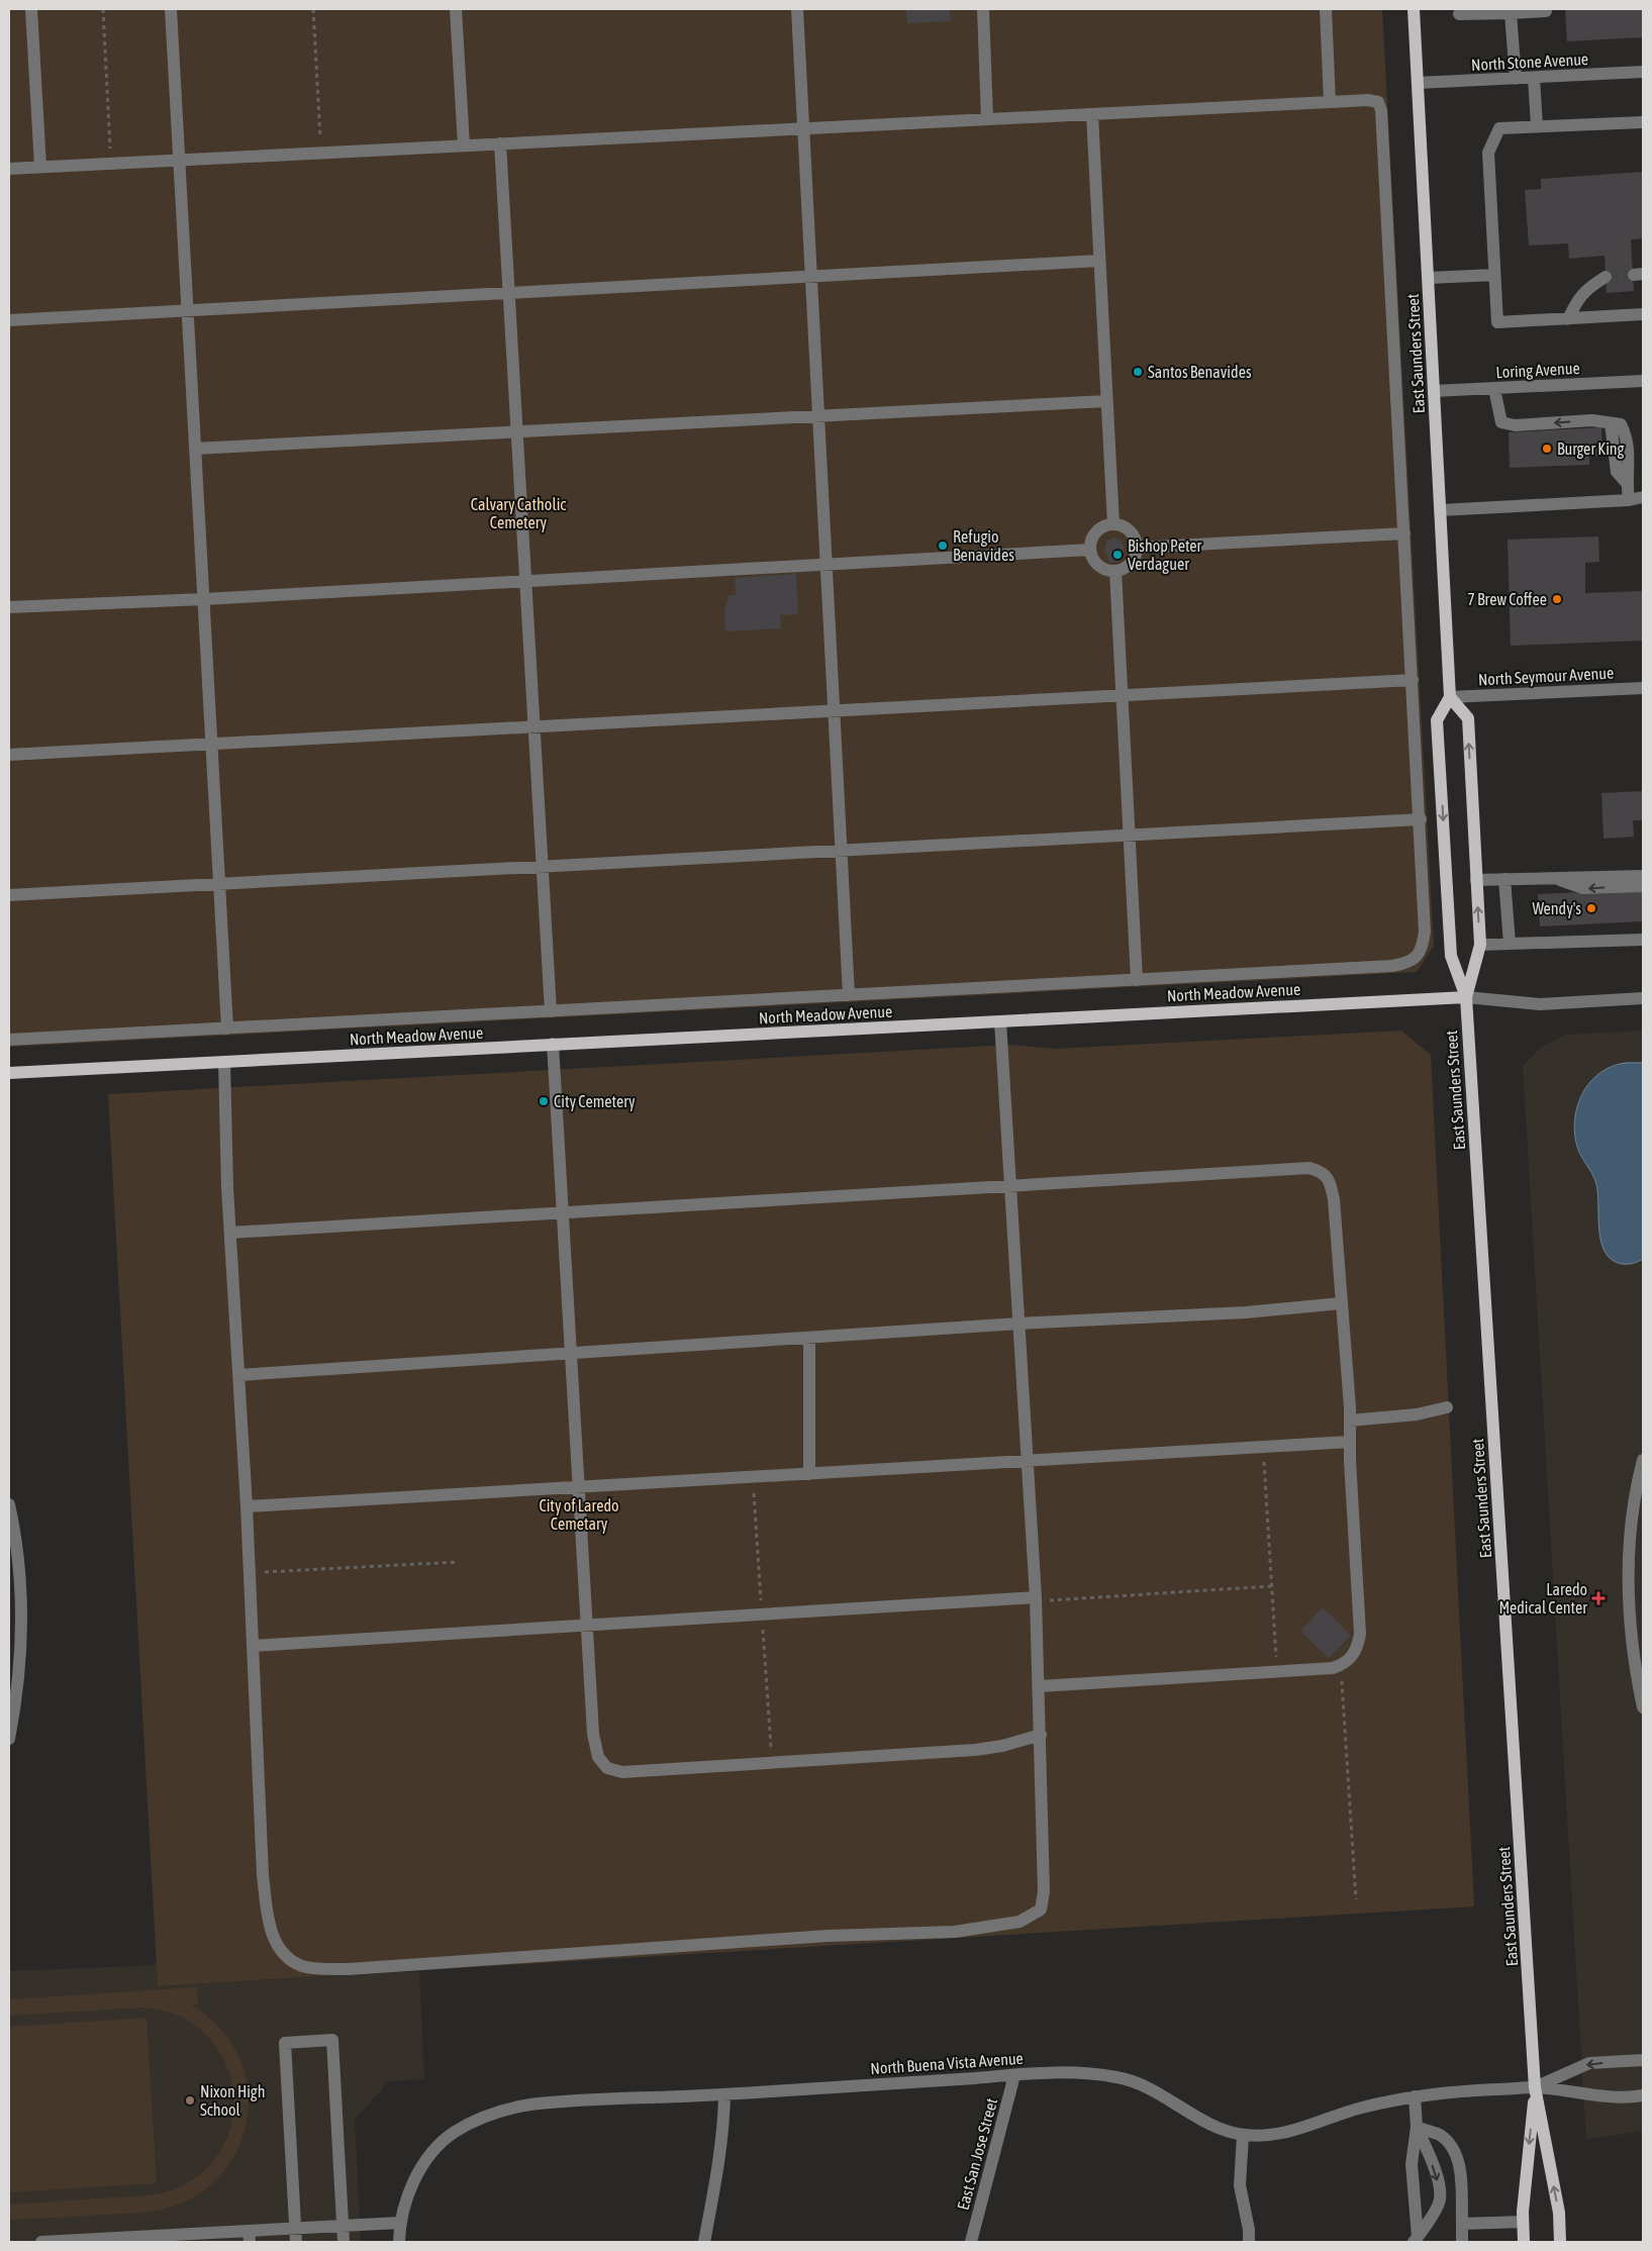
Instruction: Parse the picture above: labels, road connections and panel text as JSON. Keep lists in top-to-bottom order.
{
  "streets": {
    "main road": ["East Saunders Street", "North Meadow Avenue"],
    "street": [
      "North Stone Avenue",
      "Loring Avenue",
      "North Seymour Avenue",
      "North Buena Vista Avenue",
      "East San Jose Street"
    ]
  },
  "crossings": [
    ["North Stone Avenue", "East Saunders Street"],
    ["East Saunders Street", "Loring Avenue"],
    ["East Saunders Street", "North Seymour Avenue"],
    ["East Saunders Street", "North Meadow Avenue"],
    ["East Saunders Street", "North Buena Vista Avenue"],
    ["North Buena Vista Avenue", "East San Jose Street"]
  ],
  "parks": ["Calvary Catholic Cemetery", "City of Laredo Cemetary"],
  "places": {
    "other": [
      "Santos Benavides",
      "Burger King",
      "Refugio Benavides",
      "Bishop Peter Verdaguer",
      "7 Brew Coffee",
      "Wendy's",
      "City Cemetery",
      "Nixon High School"
    ],
    "health": ["Laredo Medical Center"]
  }
}
